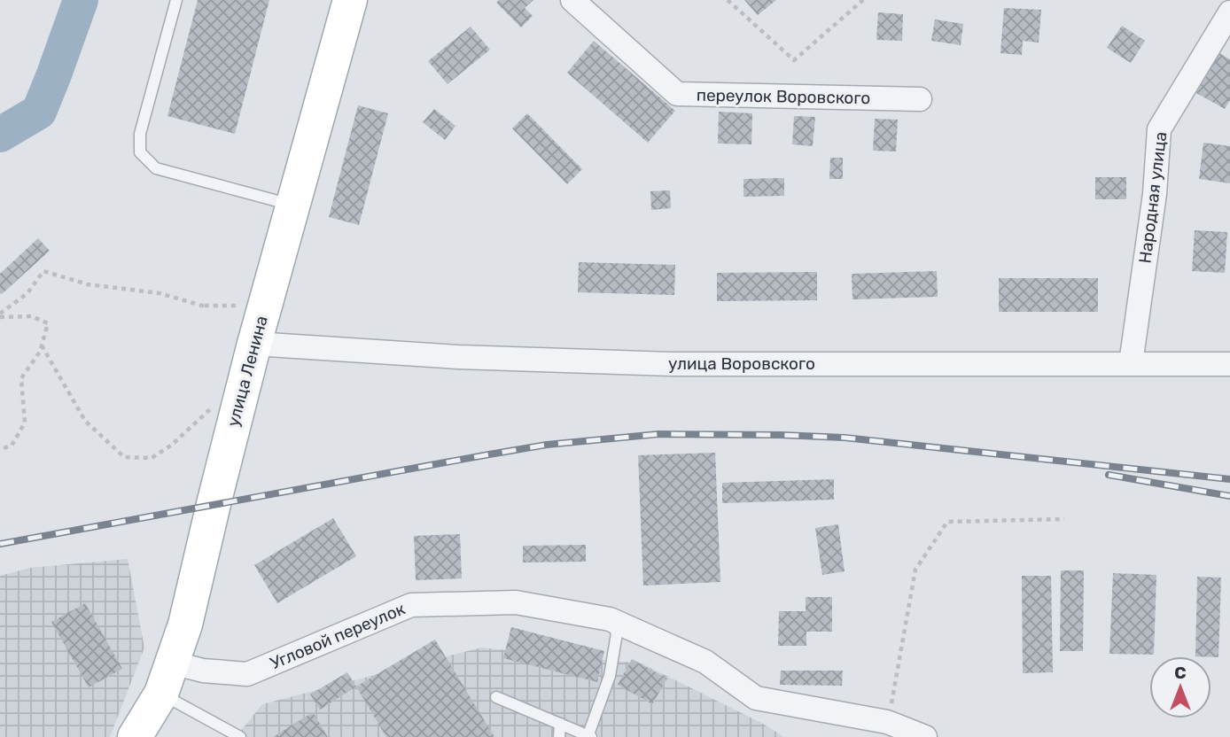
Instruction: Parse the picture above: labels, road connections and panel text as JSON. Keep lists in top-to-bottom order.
{
  "streets": {
    "main road": ["улица Ленина"],
    "street": [
      "переулок Воровского",
      "Народная улица",
      "улица Воровского",
      "Угловой переулок"
    ]
  },
  "crossings": [
    ["Народная улица", "улица Воровского"],
    ["улица Воровского", "улица Ленина"],
    ["улица Ленина", "Угловой переулок"]
  ],
  "north": "top"
}
